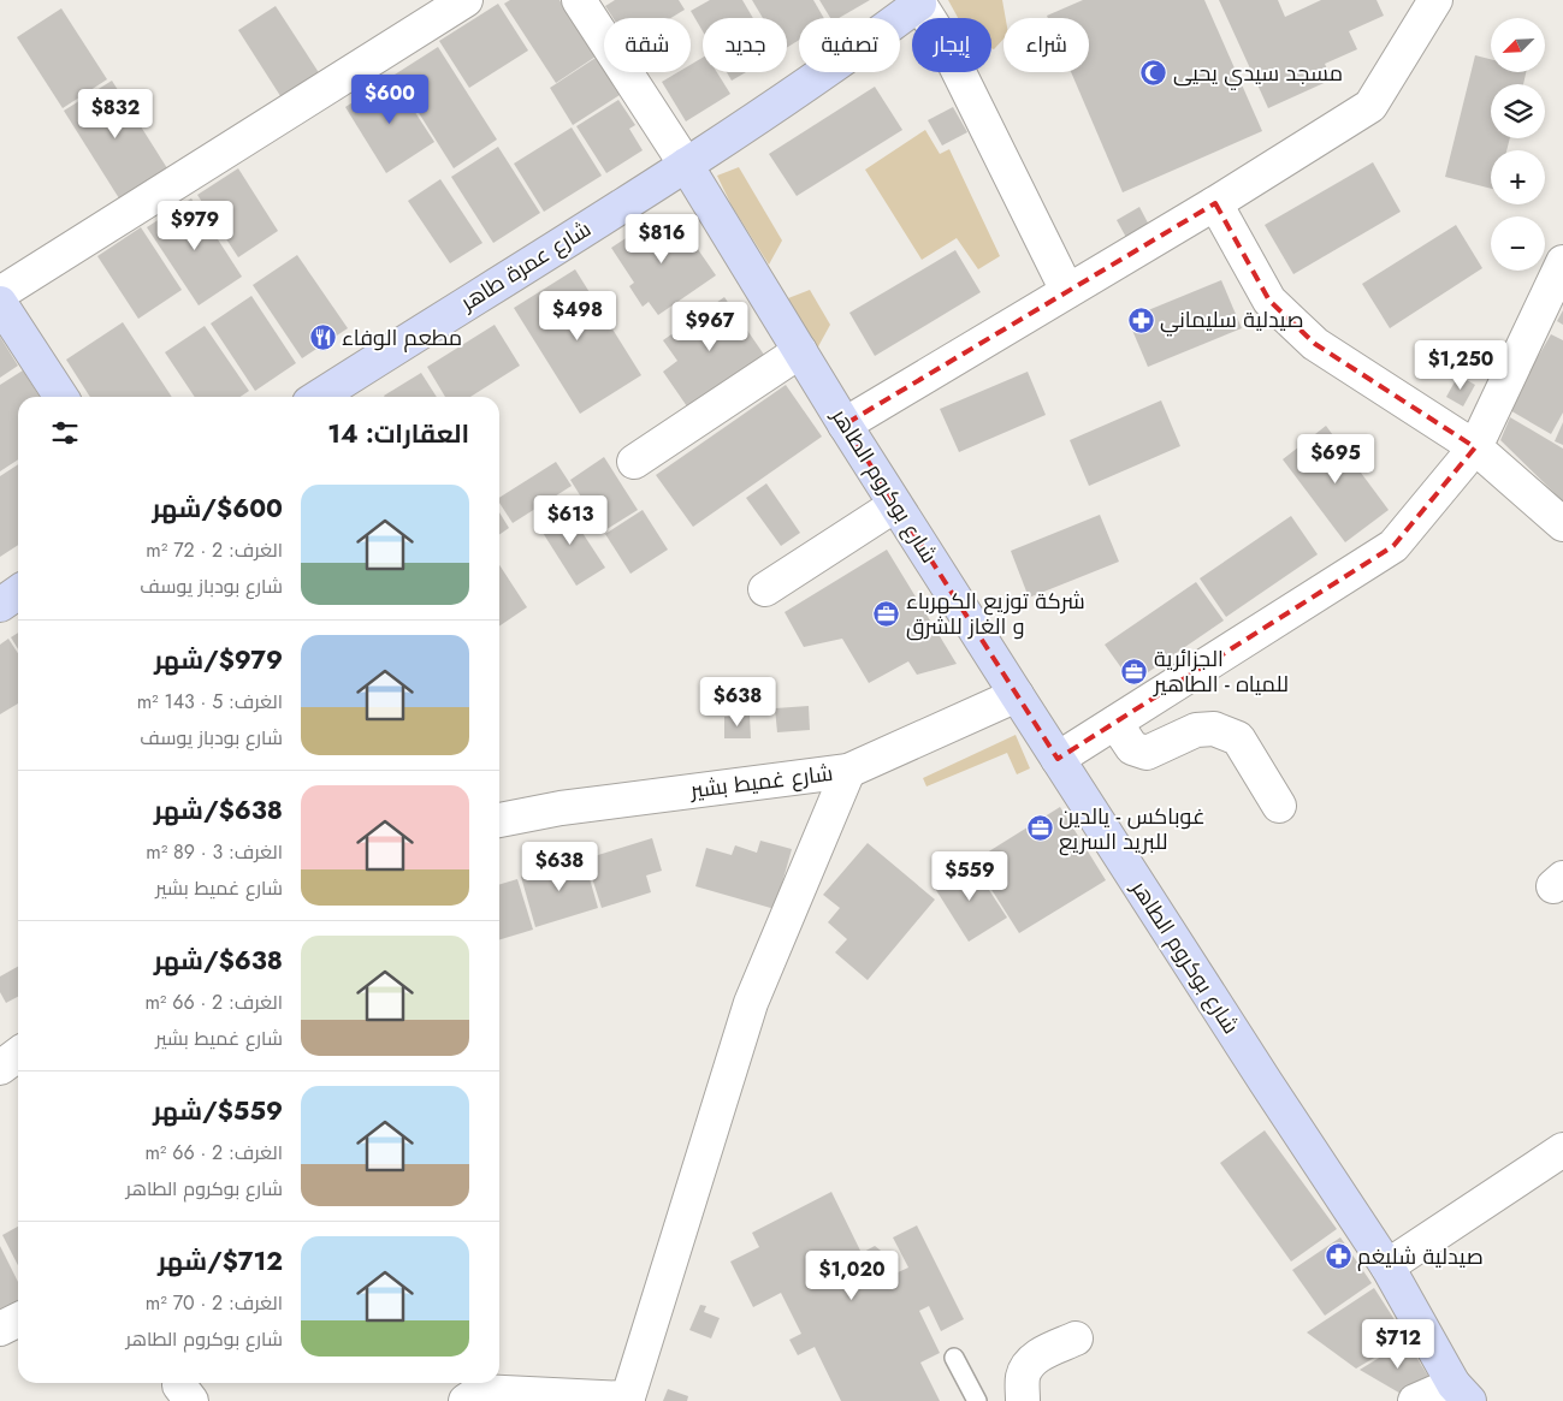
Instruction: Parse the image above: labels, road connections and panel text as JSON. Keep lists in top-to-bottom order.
{
  "streets": {
    "main road": ["شارع عمرة طاهر", "شارع بوكروم الطاهر"],
    "street": ["شارع غميط بشير"]
  },
  "crossings": [
    ["شارع عمرة طاهر", "شارع بوكروم الطاهر"],
    ["شارع بوكروم الطاهر", "شارع غميط بشير"]
  ],
  "places": {
    "mosque": ["مسجد سيدي يحيى"],
    "pharmacy": ["صيدلية سليماني", "صيدلية شليغم"],
    "restaurant": ["مطعم الوفاء"],
    "office": ["شركة توزيع الكهرباء و الغاز للشرق", "الجزائرية للمياه - الطاهير", "غوباكس - يالدين للبريد السريع"]
  },
  "north": "bottom left",
  "page": {
    "map_buttons": ["+", "−"],
    "chip": [
      "شراء",
      "إيجار",
      "تصفية",
      "جديد",
      "شقة"
    ],
    "price": [
      "$600",
      "$832",
      "$979",
      "$816",
      "$498",
      "$967",
      "$1,250",
      "$695",
      "$613",
      "$638",
      "$638",
      "$559",
      "$1,020",
      "$712"
    ],
    "heading": "العقارات: 14",
    "list": [
      {
        "name": "$600/شهر",
        "note": "الغرف: 2 · 72 m² · شارع بودباز يوسف"
      },
      {
        "name": "$979/شهر",
        "note": "الغرف: 5 · 143 m² · شارع بودباز يوسف"
      },
      {
        "name": "$638/شهر",
        "note": "الغرف: 3 · 89 m² · شارع غميط بشير"
      },
      {
        "name": "$638/شهر",
        "note": "الغرف: 2 · 66 m² · شارع غميط بشير"
      },
      {
        "name": "$559/شهر",
        "note": "الغرف: 2 · 66 m² · شارع بوكروم الطاهر"
      },
      {
        "name": "$712/شهر",
        "note": "الغرف: 2 · 70 m² · شارع بوكروم الطاهر"
      }
    ]
  }
}
